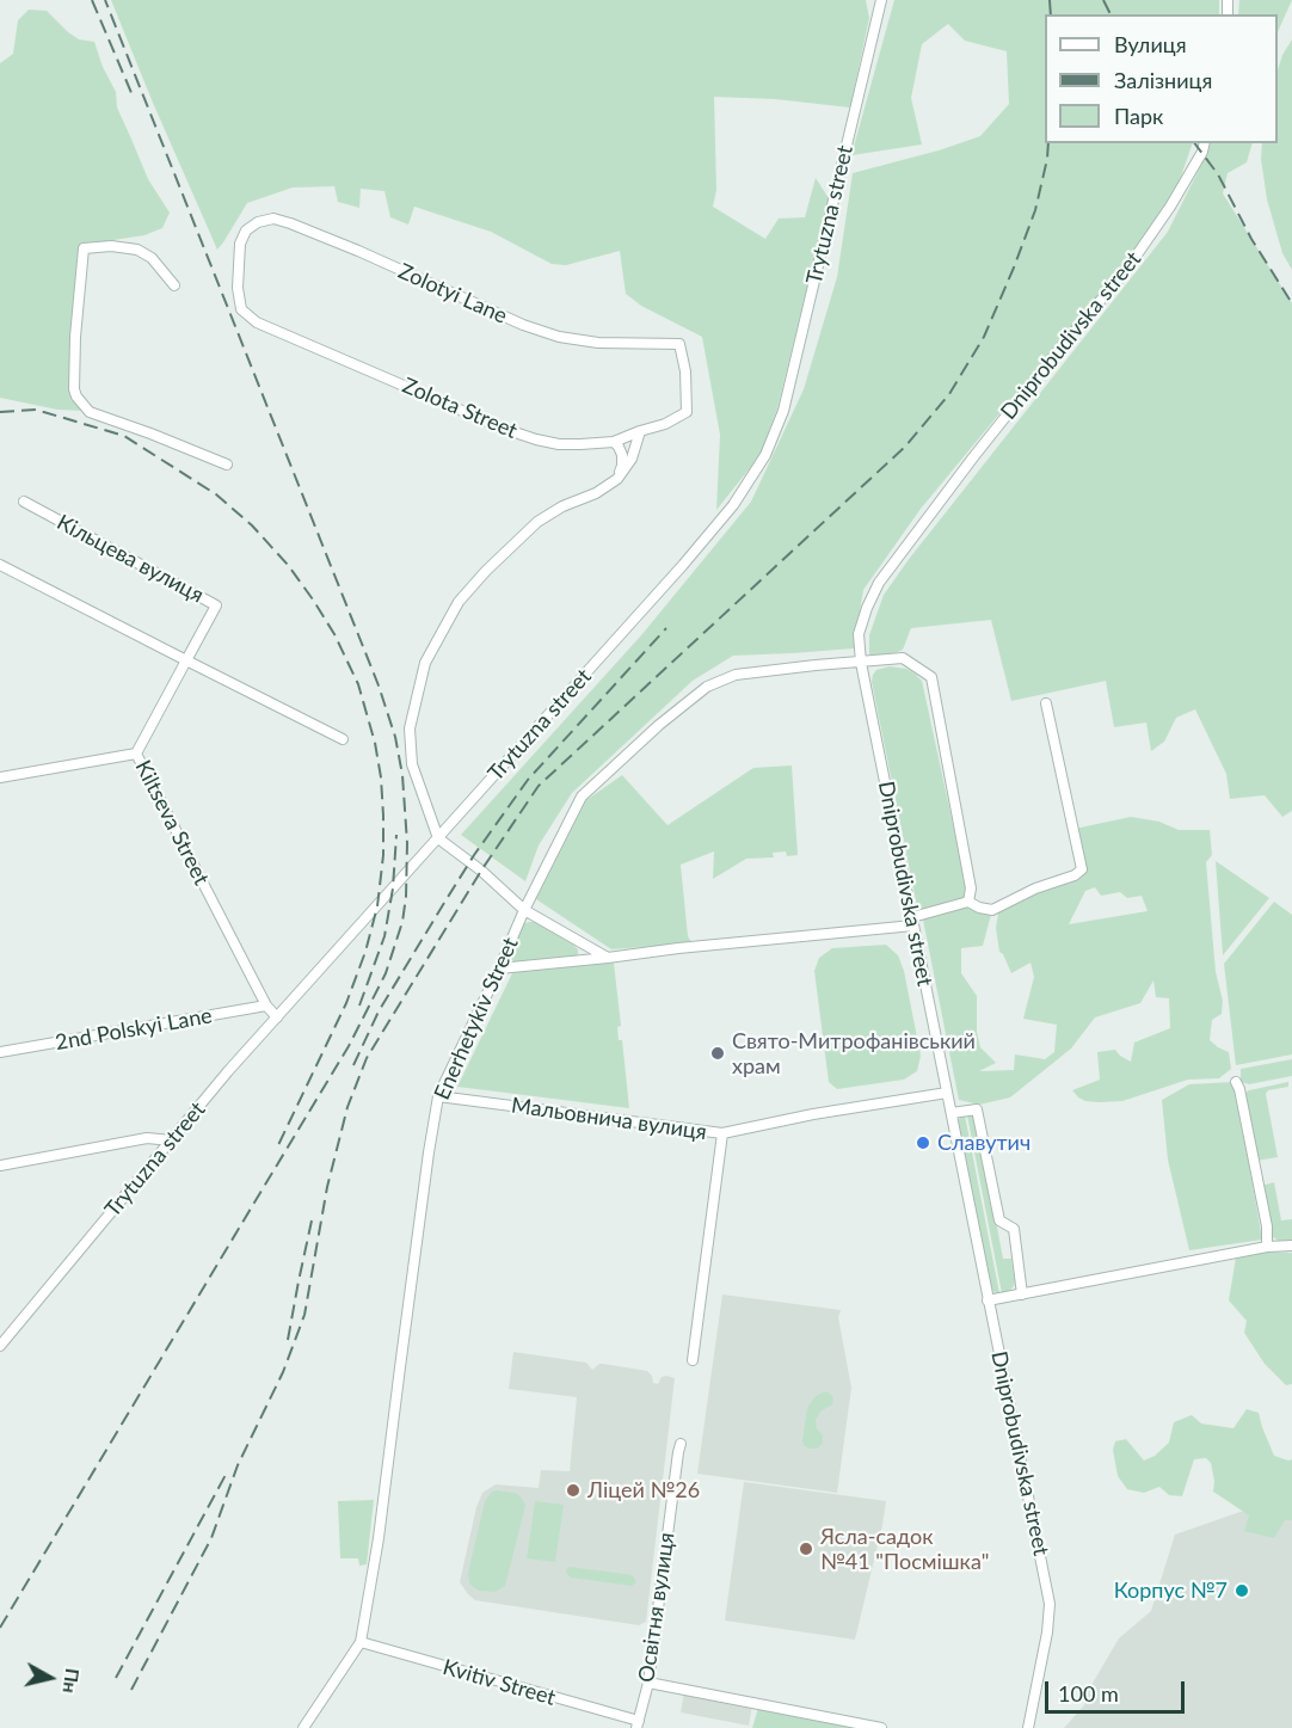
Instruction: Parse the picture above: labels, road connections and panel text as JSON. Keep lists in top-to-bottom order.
{
  "streets": {
    "street": [
      "Trytuzna street",
      "Zolotyi Lane",
      "Dniprobudivska street",
      "Zolota Street",
      "Кільцева вулиця",
      "Kiltseva Street",
      "Enerhetykiv Street",
      "2nd Polskyi Lane",
      "Мальовнича вулиця",
      "Освітня вулиця",
      "Kvitiv Street"
    ]
  },
  "crossings": [
    ["Trytuzna street", "Kiltseva Street"],
    ["Zolotyi Lane", "Zolota Street"],
    ["Dniprobudivska street", "Enerhetykiv Street"],
    ["Dniprobudivska street", "Мальовнича вулиця"],
    ["Кільцева вулиця", "Kiltseva Street"],
    ["Kiltseva Street", "2nd Polskyi Lane"],
    ["Enerhetykiv Street", "Мальовнича вулиця"],
    ["Enerhetykiv Street", "Kvitiv Street"],
    ["Освітня вулиця", "Kvitiv Street"]
  ],
  "places": [
    "Свято-Митрофанівський храм",
    "Славутич",
    "Ліцей №26",
    "Ясла-садок №41 \"Посмішка\"",
    "Корпус №7"
  ],
  "legend": ["Вулиця", "Залізниця", "Парк"],
  "scale_bar": "100 m",
  "north": "right"
}
